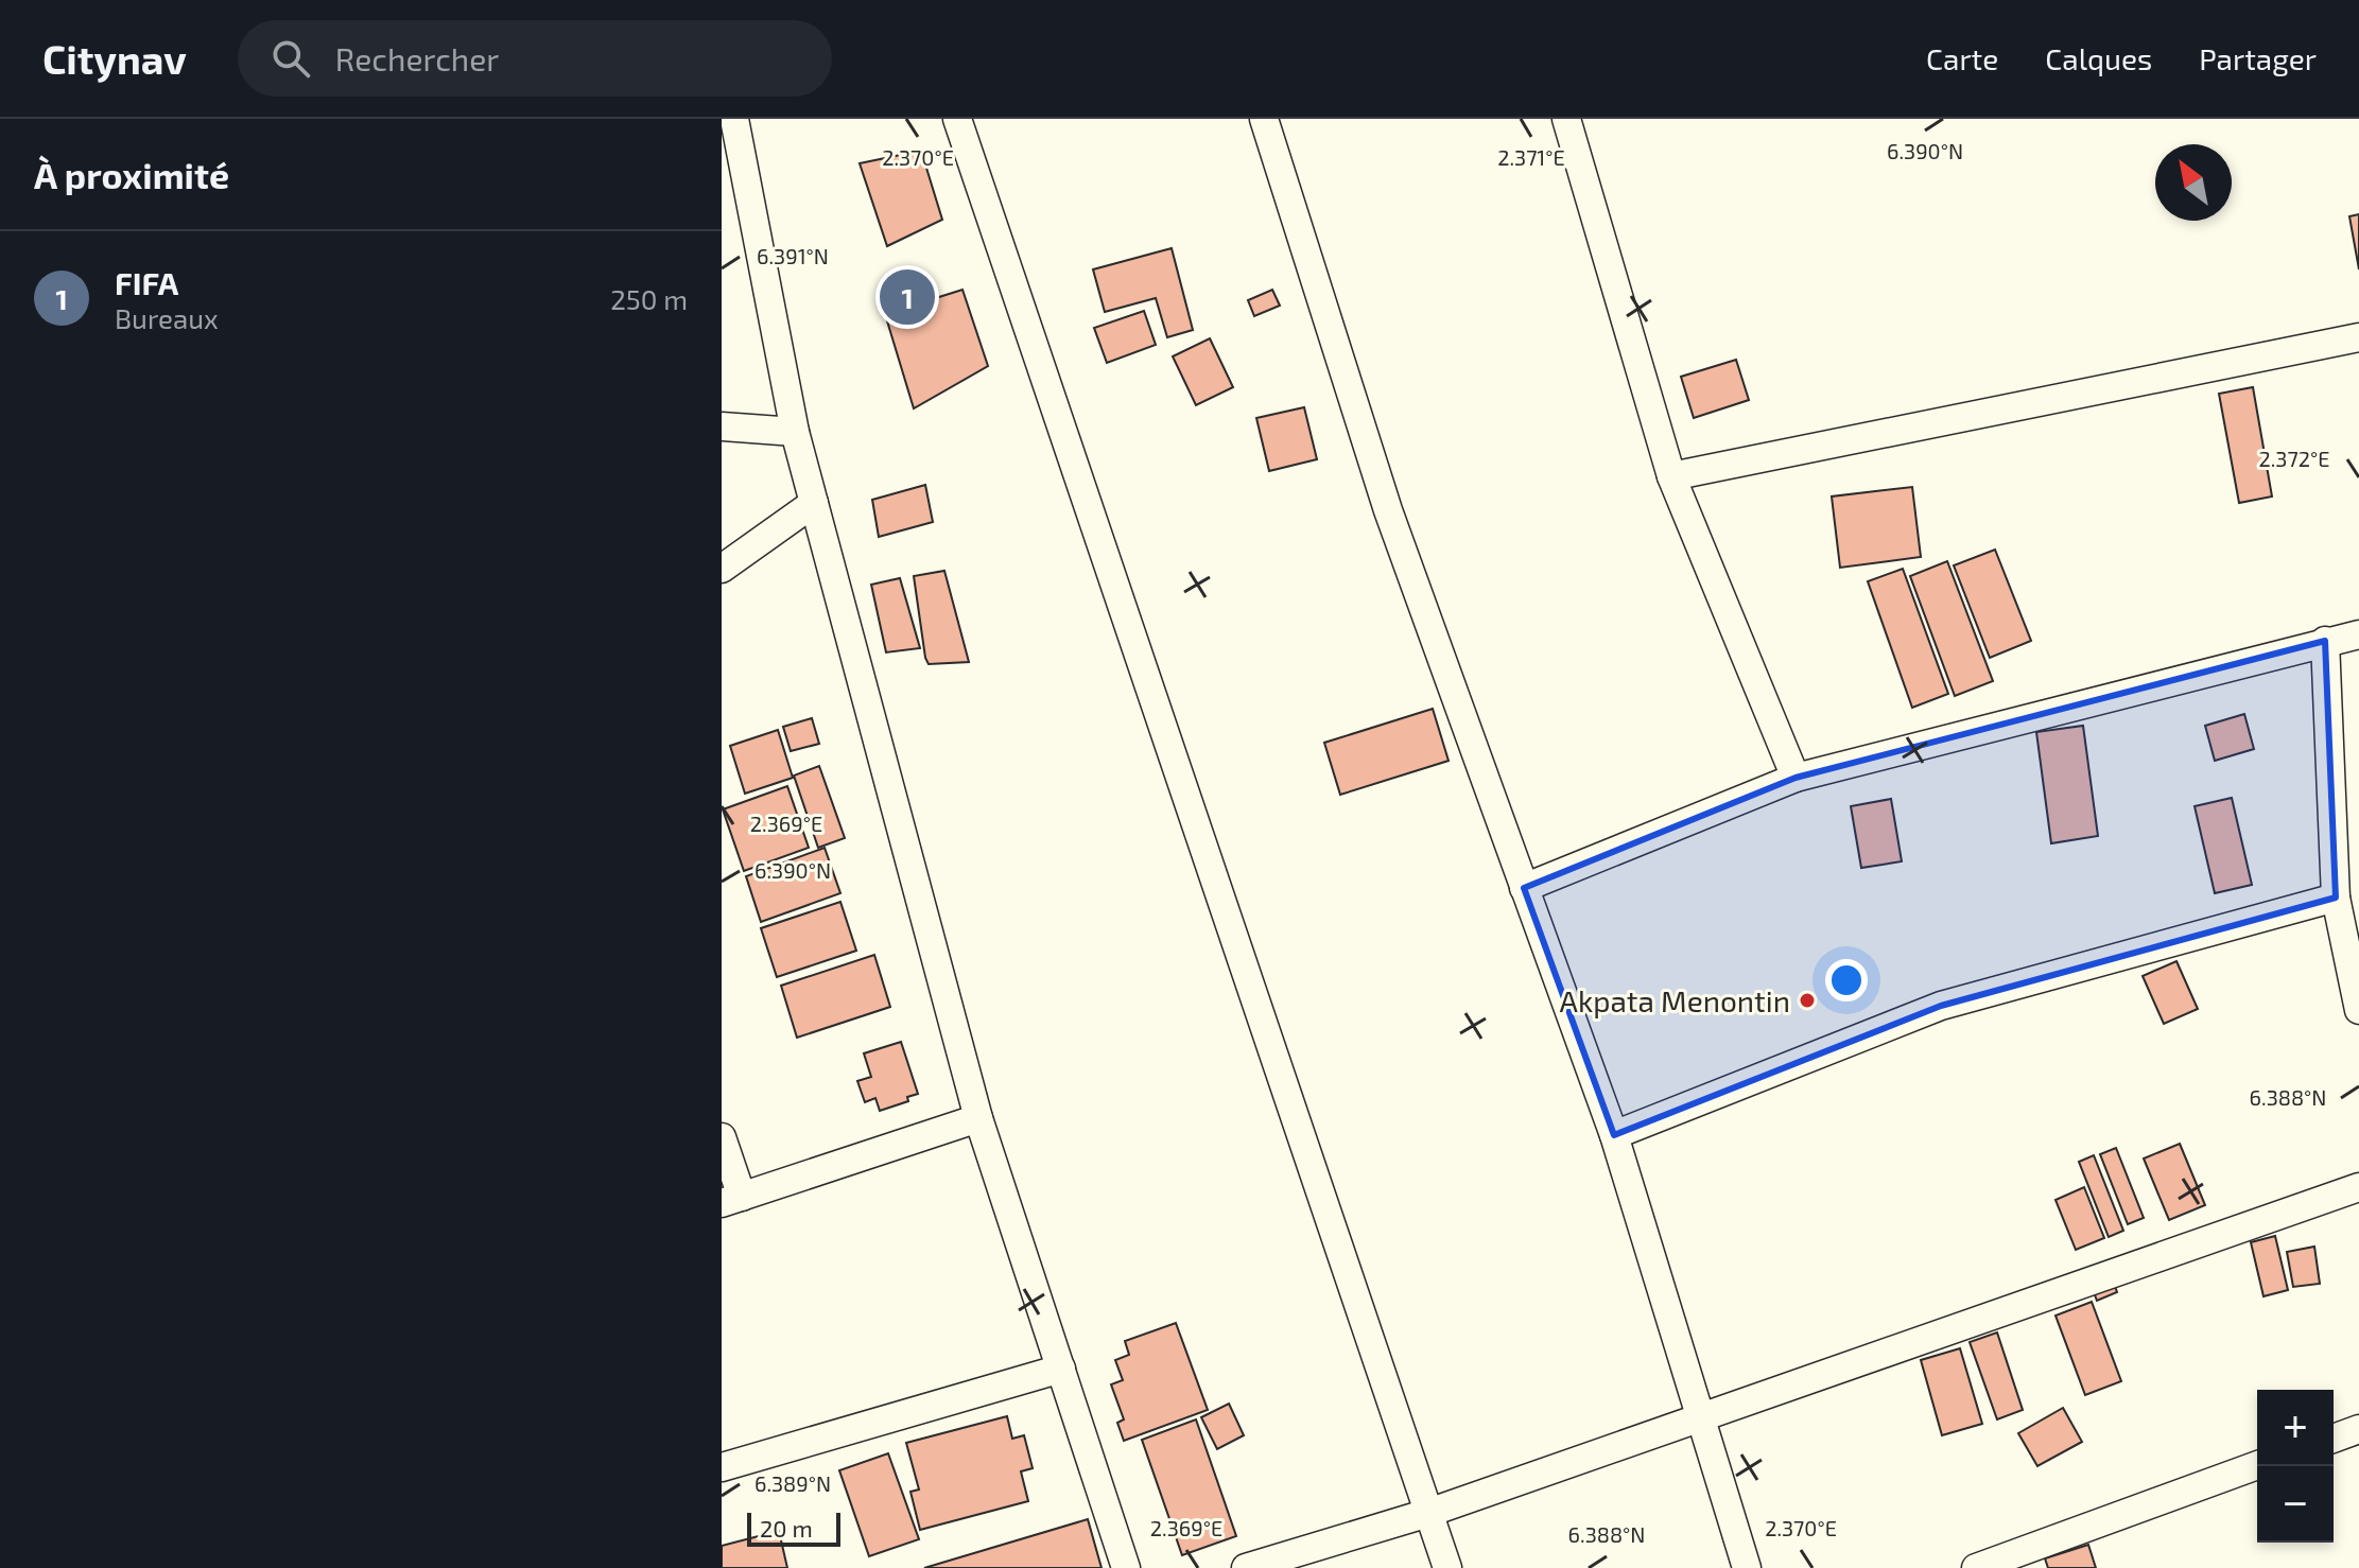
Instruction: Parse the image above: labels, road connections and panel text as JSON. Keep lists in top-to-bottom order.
{
  "places": ["Akpata Menontin"],
  "scale_bar": "20 m",
  "north": "top left",
  "page": {
    "header": "Citynav",
    "search": "Rechercher",
    "nav": ["Carte", "Calques", "Partager"],
    "heading": "À proximité",
    "list": [
      {
        "mark": "1",
        "name": "FIFA",
        "note": "Bureaux",
        "value": "250 m"
      }
    ],
    "pins": "1",
    "map_buttons": ["+", "−"],
    "scale": "20 m"
  },
  "coordinates": [
    "6.390°N",
    "2.370°E",
    "2.371°E",
    "6.391°N",
    "2.372°E",
    "2.369°E",
    "6.388°N",
    "6.389°N"
  ]
}
